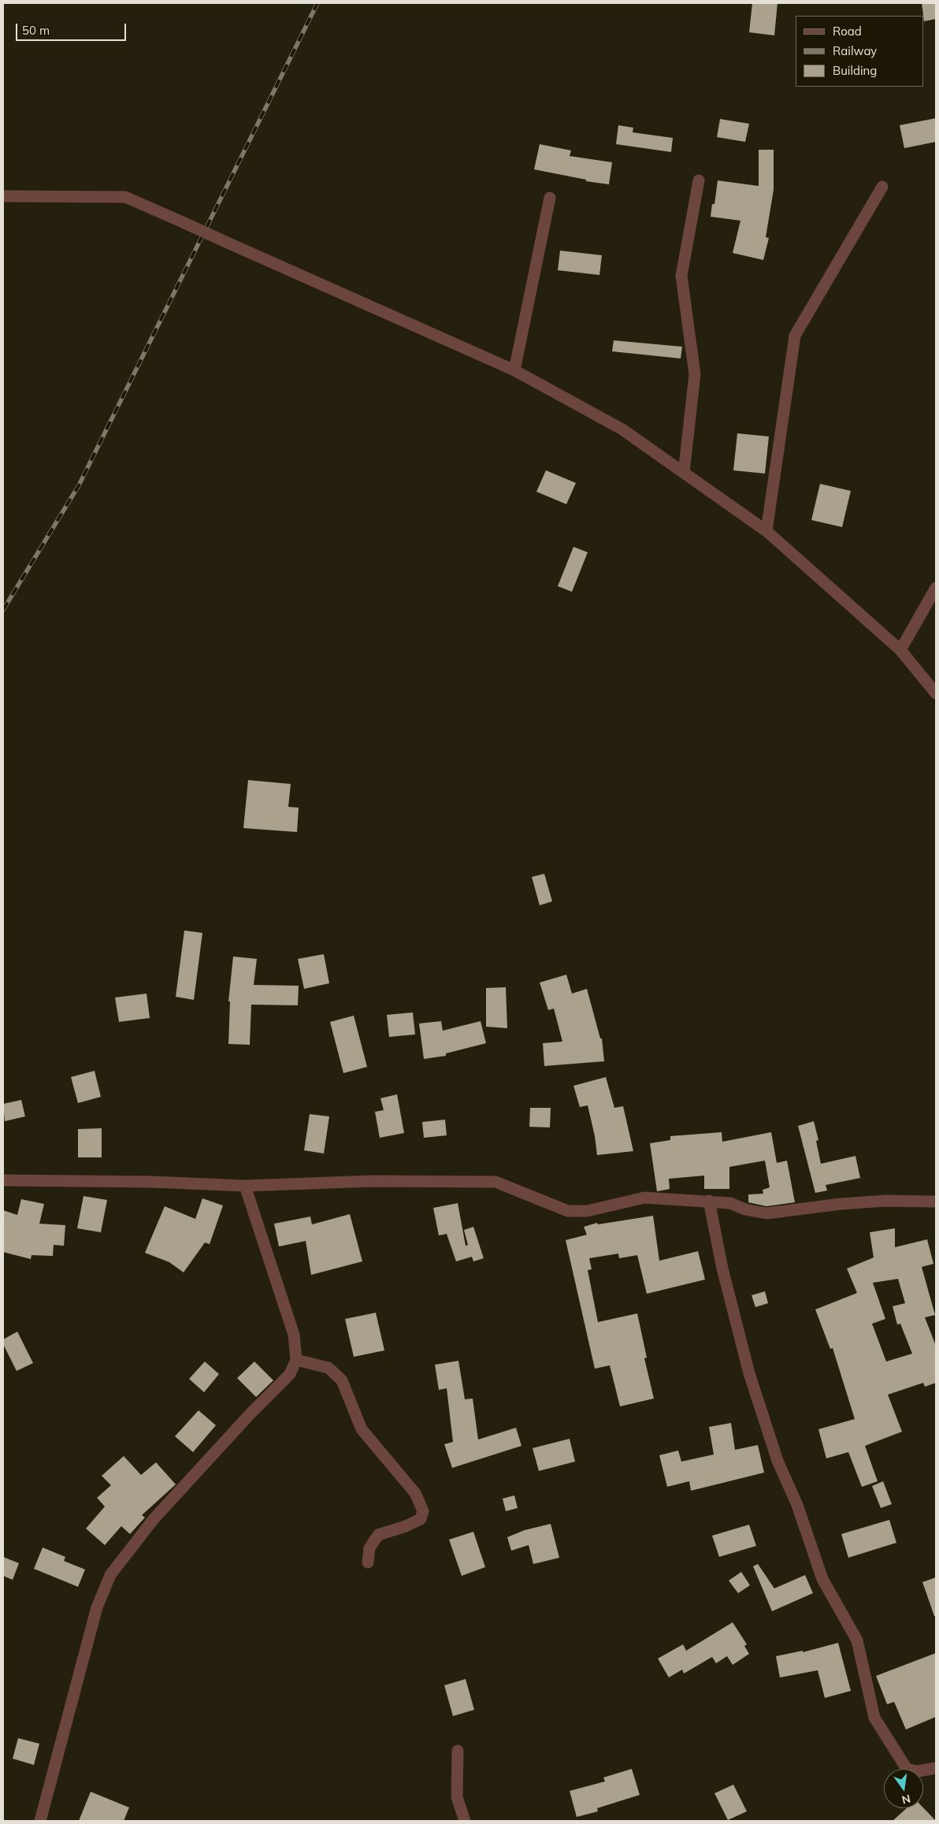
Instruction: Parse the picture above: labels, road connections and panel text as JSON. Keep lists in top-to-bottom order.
{
  "legend": ["Road", "Railway", "Building"],
  "scale_bar": "50 m",
  "north": "bottom"
}
